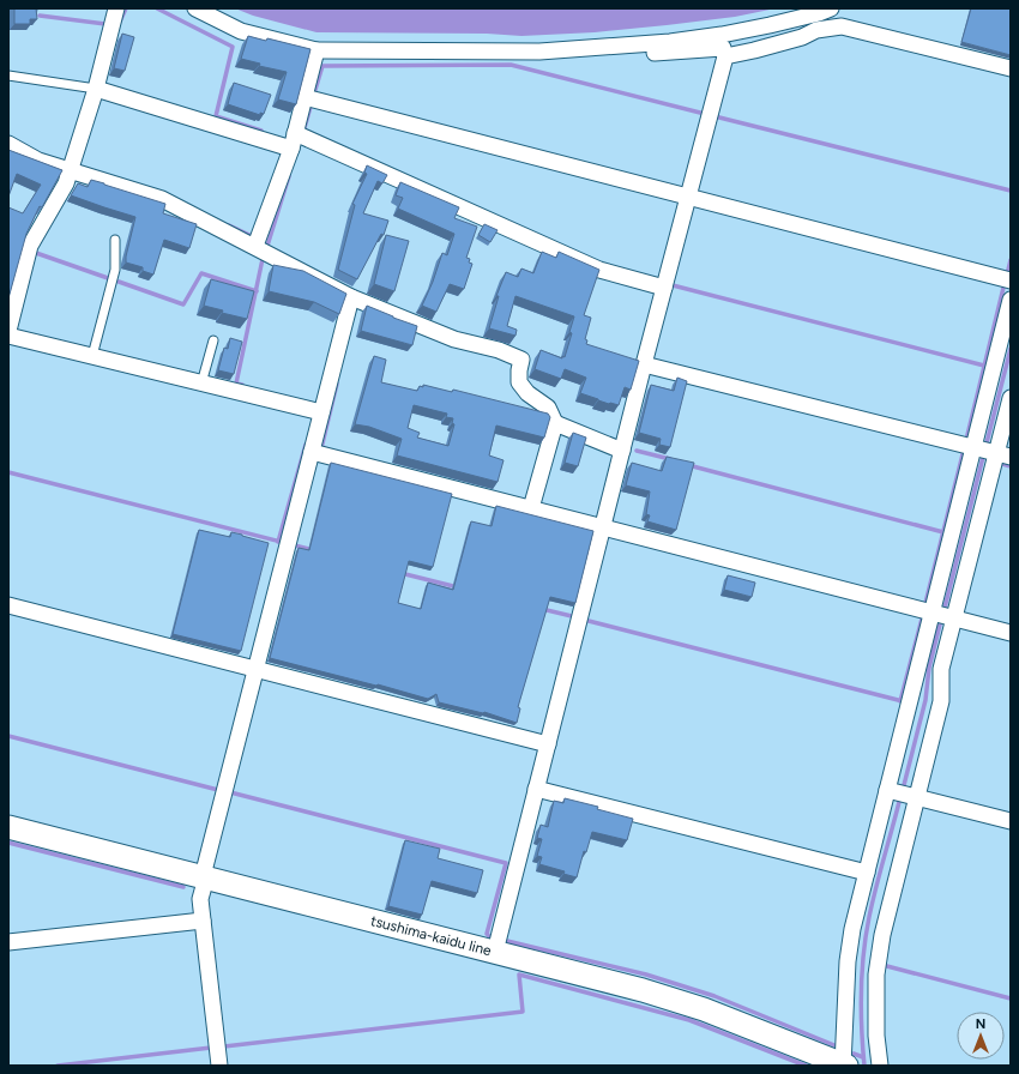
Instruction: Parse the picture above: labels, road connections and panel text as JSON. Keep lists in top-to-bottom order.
{
  "streets": {
    "main road": ["tsushima-kaidu line"]
  },
  "north": "top"
}
